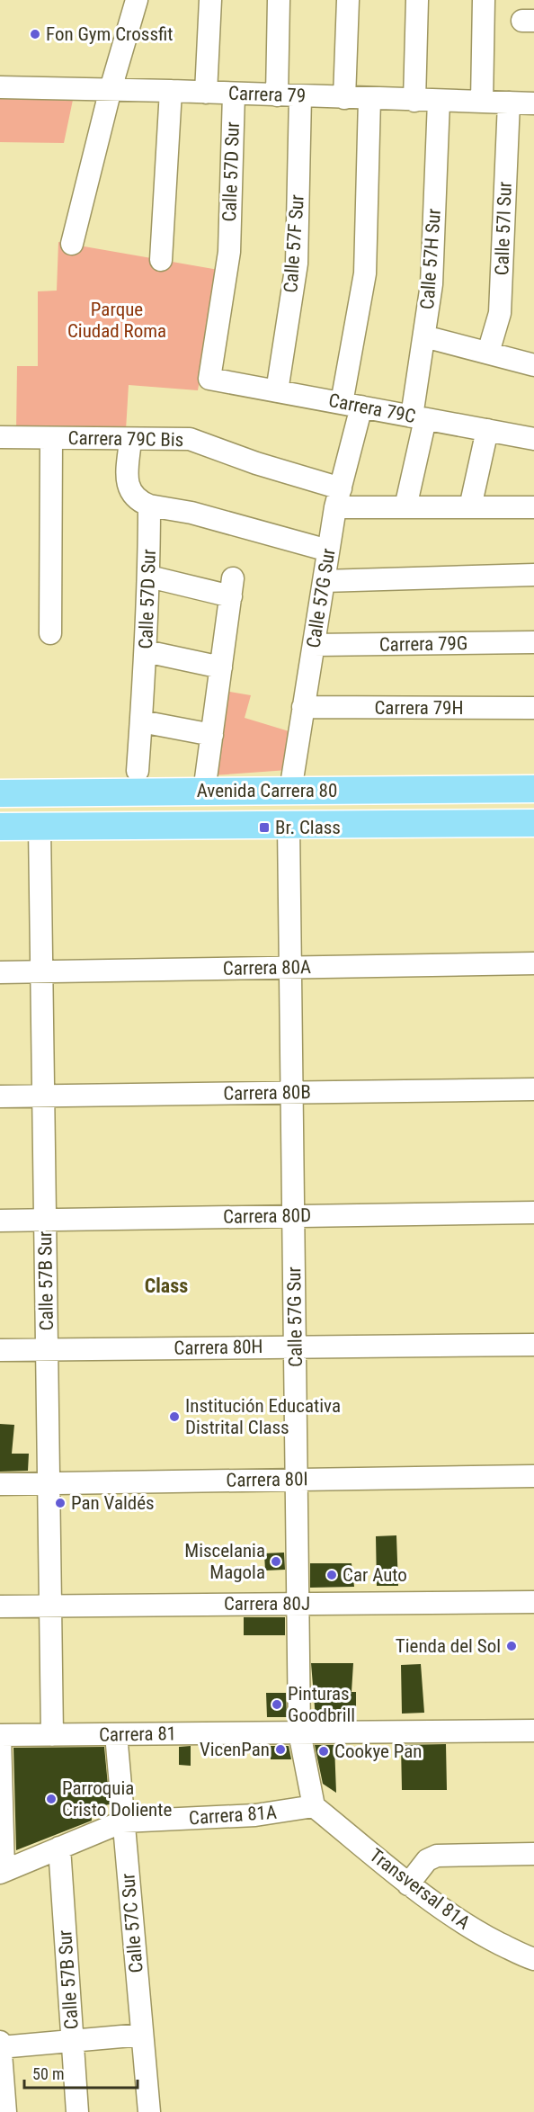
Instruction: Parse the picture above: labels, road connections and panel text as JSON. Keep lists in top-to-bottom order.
{
  "streets": {
    "main road": ["Avenida Carrera 80"],
    "street": [
      "Carrera 79",
      "Calle 57D Sur",
      "Calle 57I Sur",
      "Calle 57F Sur",
      "Calle 57H Sur",
      "Carrera 79C",
      "Carrera 79C Bis",
      "Calle 57G Sur",
      "Carrera 79G",
      "Carrera 79H",
      "Carrera 80A",
      "Carrera 80B",
      "Carrera 80D",
      "Calle 57B Sur",
      "Carrera 80H",
      "Carrera 80I",
      "Carrera 80J",
      "Carrera 81",
      "Carrera 81A",
      "Transversal 81A",
      "Calle 57C Sur"
    ]
  },
  "crossings": [
    ["Carrera 79", "Calle 57D Sur"],
    ["Carrera 79", "Calle 57I Sur"],
    ["Carrera 79", "Calle 57F Sur"],
    ["Carrera 79", "Calle 57H Sur"],
    ["Carrera 79", "Calle 57G Sur"],
    ["Calle 57D Sur", "Carrera 79C"],
    ["Calle 57F Sur", "Carrera 79C"],
    ["Calle 57H Sur", "Carrera 79C"],
    ["Calle 57H Sur", "Carrera 79C Bis"],
    ["Carrera 79C", "Calle 57G Sur"],
    ["Carrera 79C Bis", "Calle 57G Sur"],
    ["Calle 57G Sur", "Carrera 79G"],
    ["Calle 57G Sur", "Carrera 79H"],
    ["Calle 57G Sur", "Avenida Carrera 80"],
    ["Calle 57G Sur", "Carrera 80A"],
    ["Calle 57G Sur", "Carrera 80B"],
    ["Calle 57G Sur", "Carrera 80D"],
    ["Calle 57G Sur", "Carrera 80H"],
    ["Calle 57G Sur", "Carrera 80I"],
    ["Calle 57G Sur", "Carrera 80J"],
    ["Calle 57G Sur", "Carrera 81"],
    ["Calle 57G Sur", "Carrera 81A"],
    ["Calle 57G Sur", "Transversal 81A"],
    ["Avenida Carrera 80", "Calle 57B Sur"],
    ["Carrera 80A", "Calle 57B Sur"],
    ["Carrera 80B", "Calle 57B Sur"],
    ["Carrera 80D", "Calle 57B Sur"],
    ["Calle 57B Sur", "Carrera 80H"],
    ["Calle 57B Sur", "Carrera 80I"],
    ["Calle 57B Sur", "Carrera 80J"],
    ["Calle 57B Sur", "Carrera 81"],
    ["Calle 57B Sur", "Carrera 81A"],
    ["Carrera 81", "Calle 57C Sur"],
    ["Carrera 81A", "Transversal 81A"],
    ["Carrera 81A", "Calle 57C Sur"]
  ],
  "districts": ["Class"],
  "parks": ["Parque Ciudad Roma"],
  "places": {
    "other": [
      "Fon Gym Crossfit",
      "Institución Educativa Distrital Class",
      "Pan Valdés",
      "Miscelania Magola",
      "Car Auto",
      "Tienda del Sol",
      "Pinturas Goodbrill",
      "VicenPan",
      "Cookye Pan",
      "Parroquia Cristo Doliente"
    ],
    "transit": ["Br. Class"]
  },
  "scale_bar": "50 m"
}
